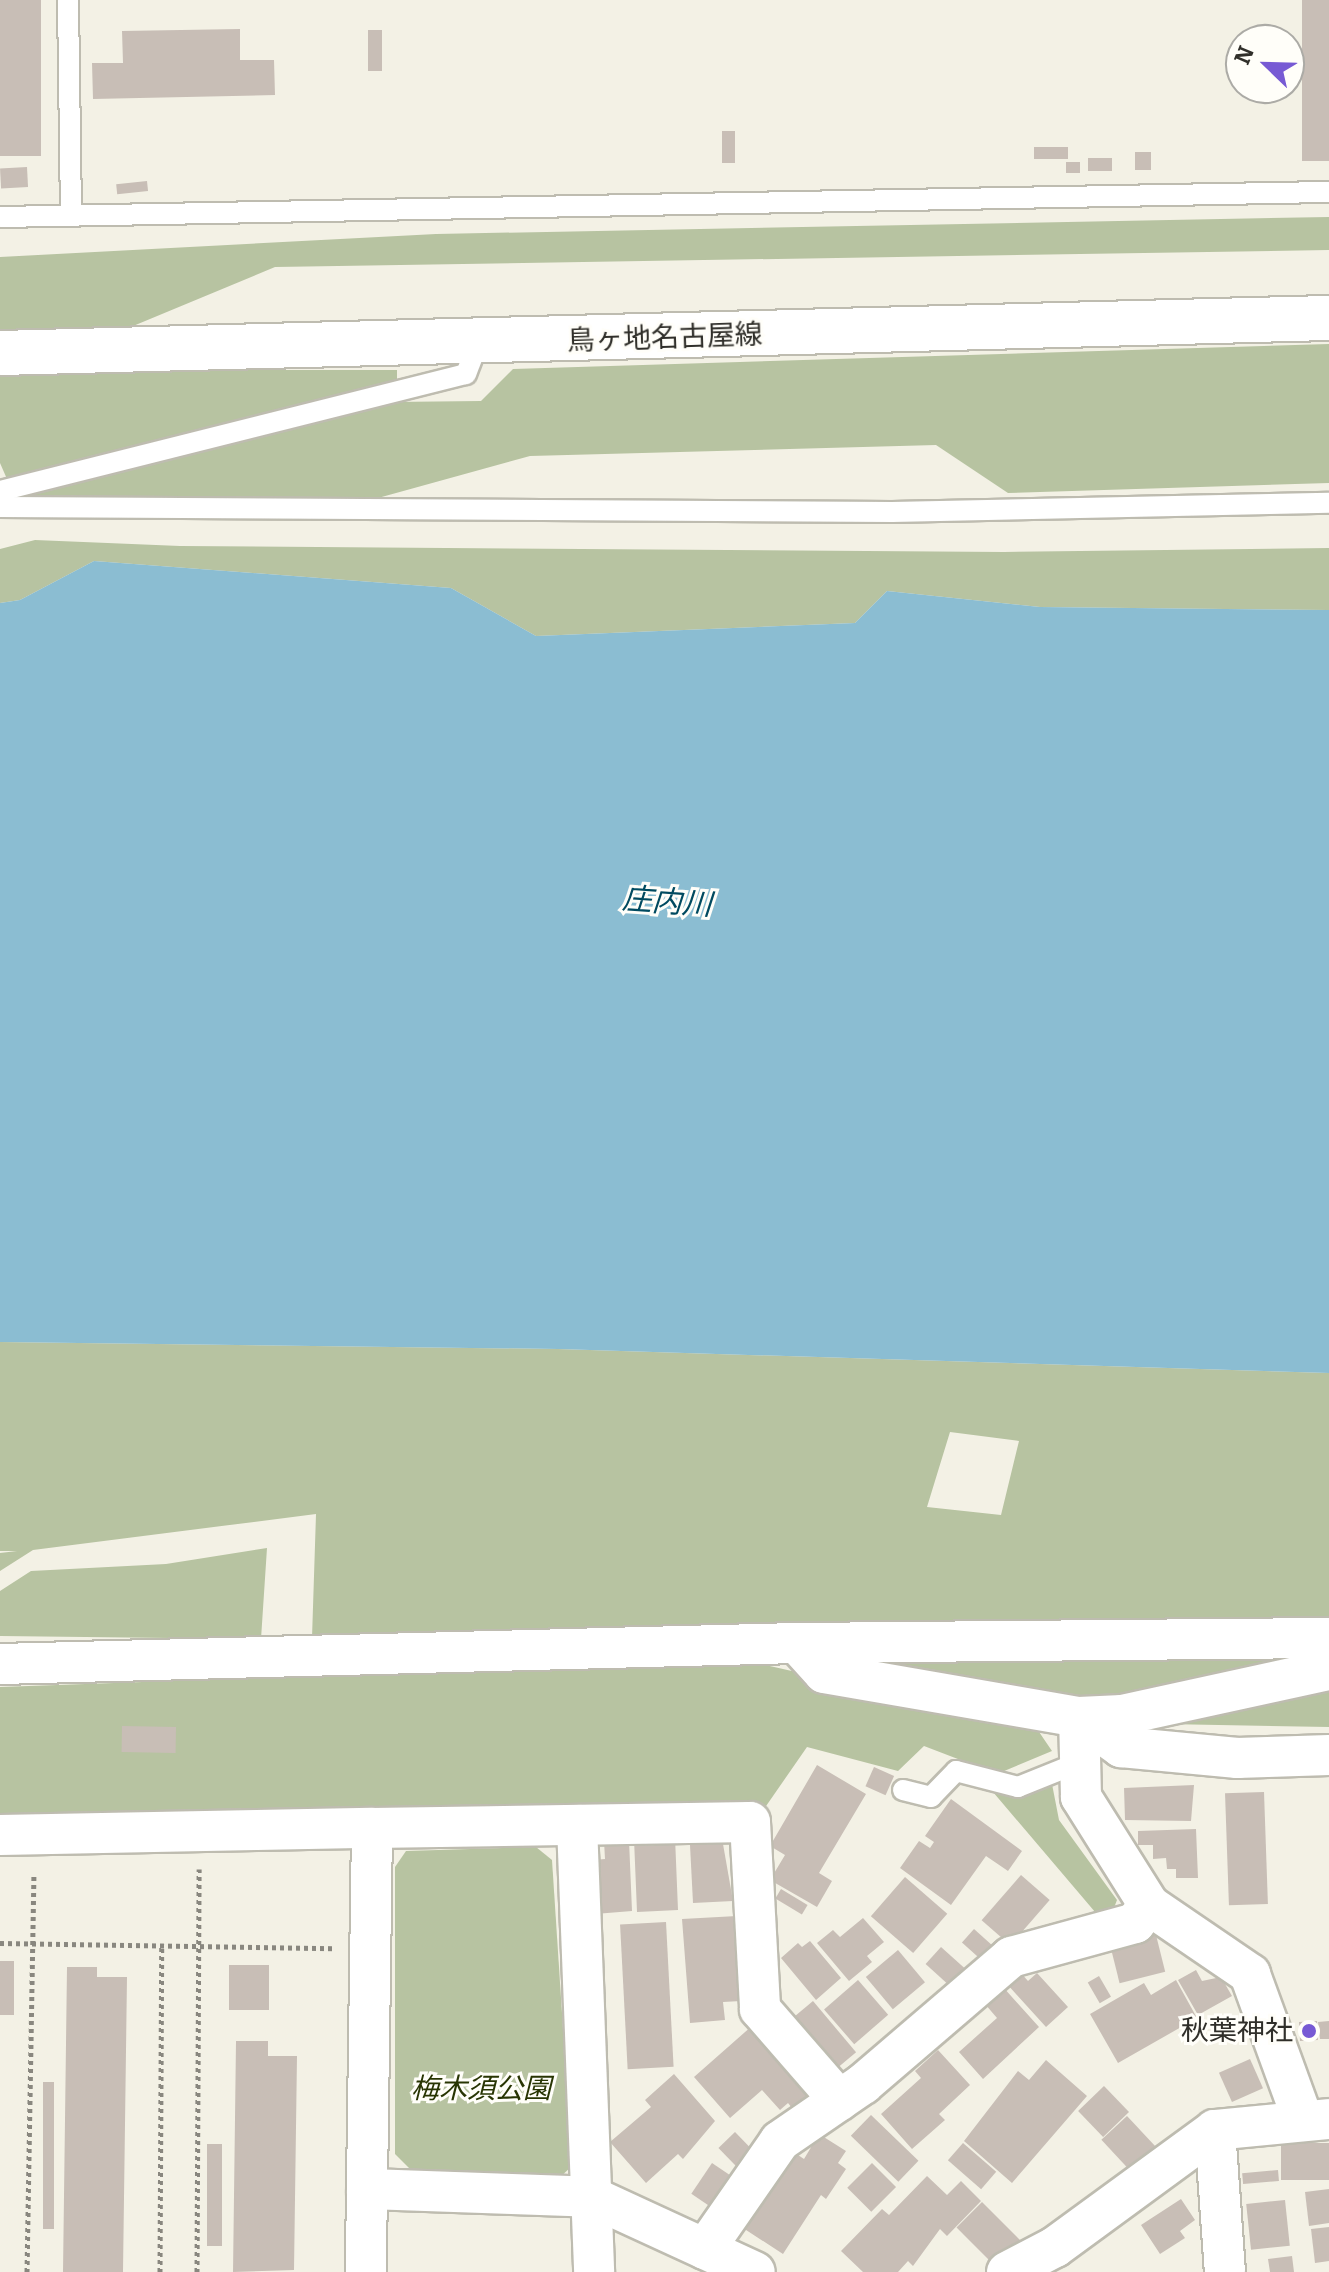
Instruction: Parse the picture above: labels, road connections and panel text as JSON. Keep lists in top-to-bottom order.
{
  "streets": {
    "main road": ["鳥ヶ地名古屋線"]
  },
  "water": ["庄内川"],
  "parks": ["梅木須公園"],
  "places": ["秋葉神社"],
  "north": "top left"
}
